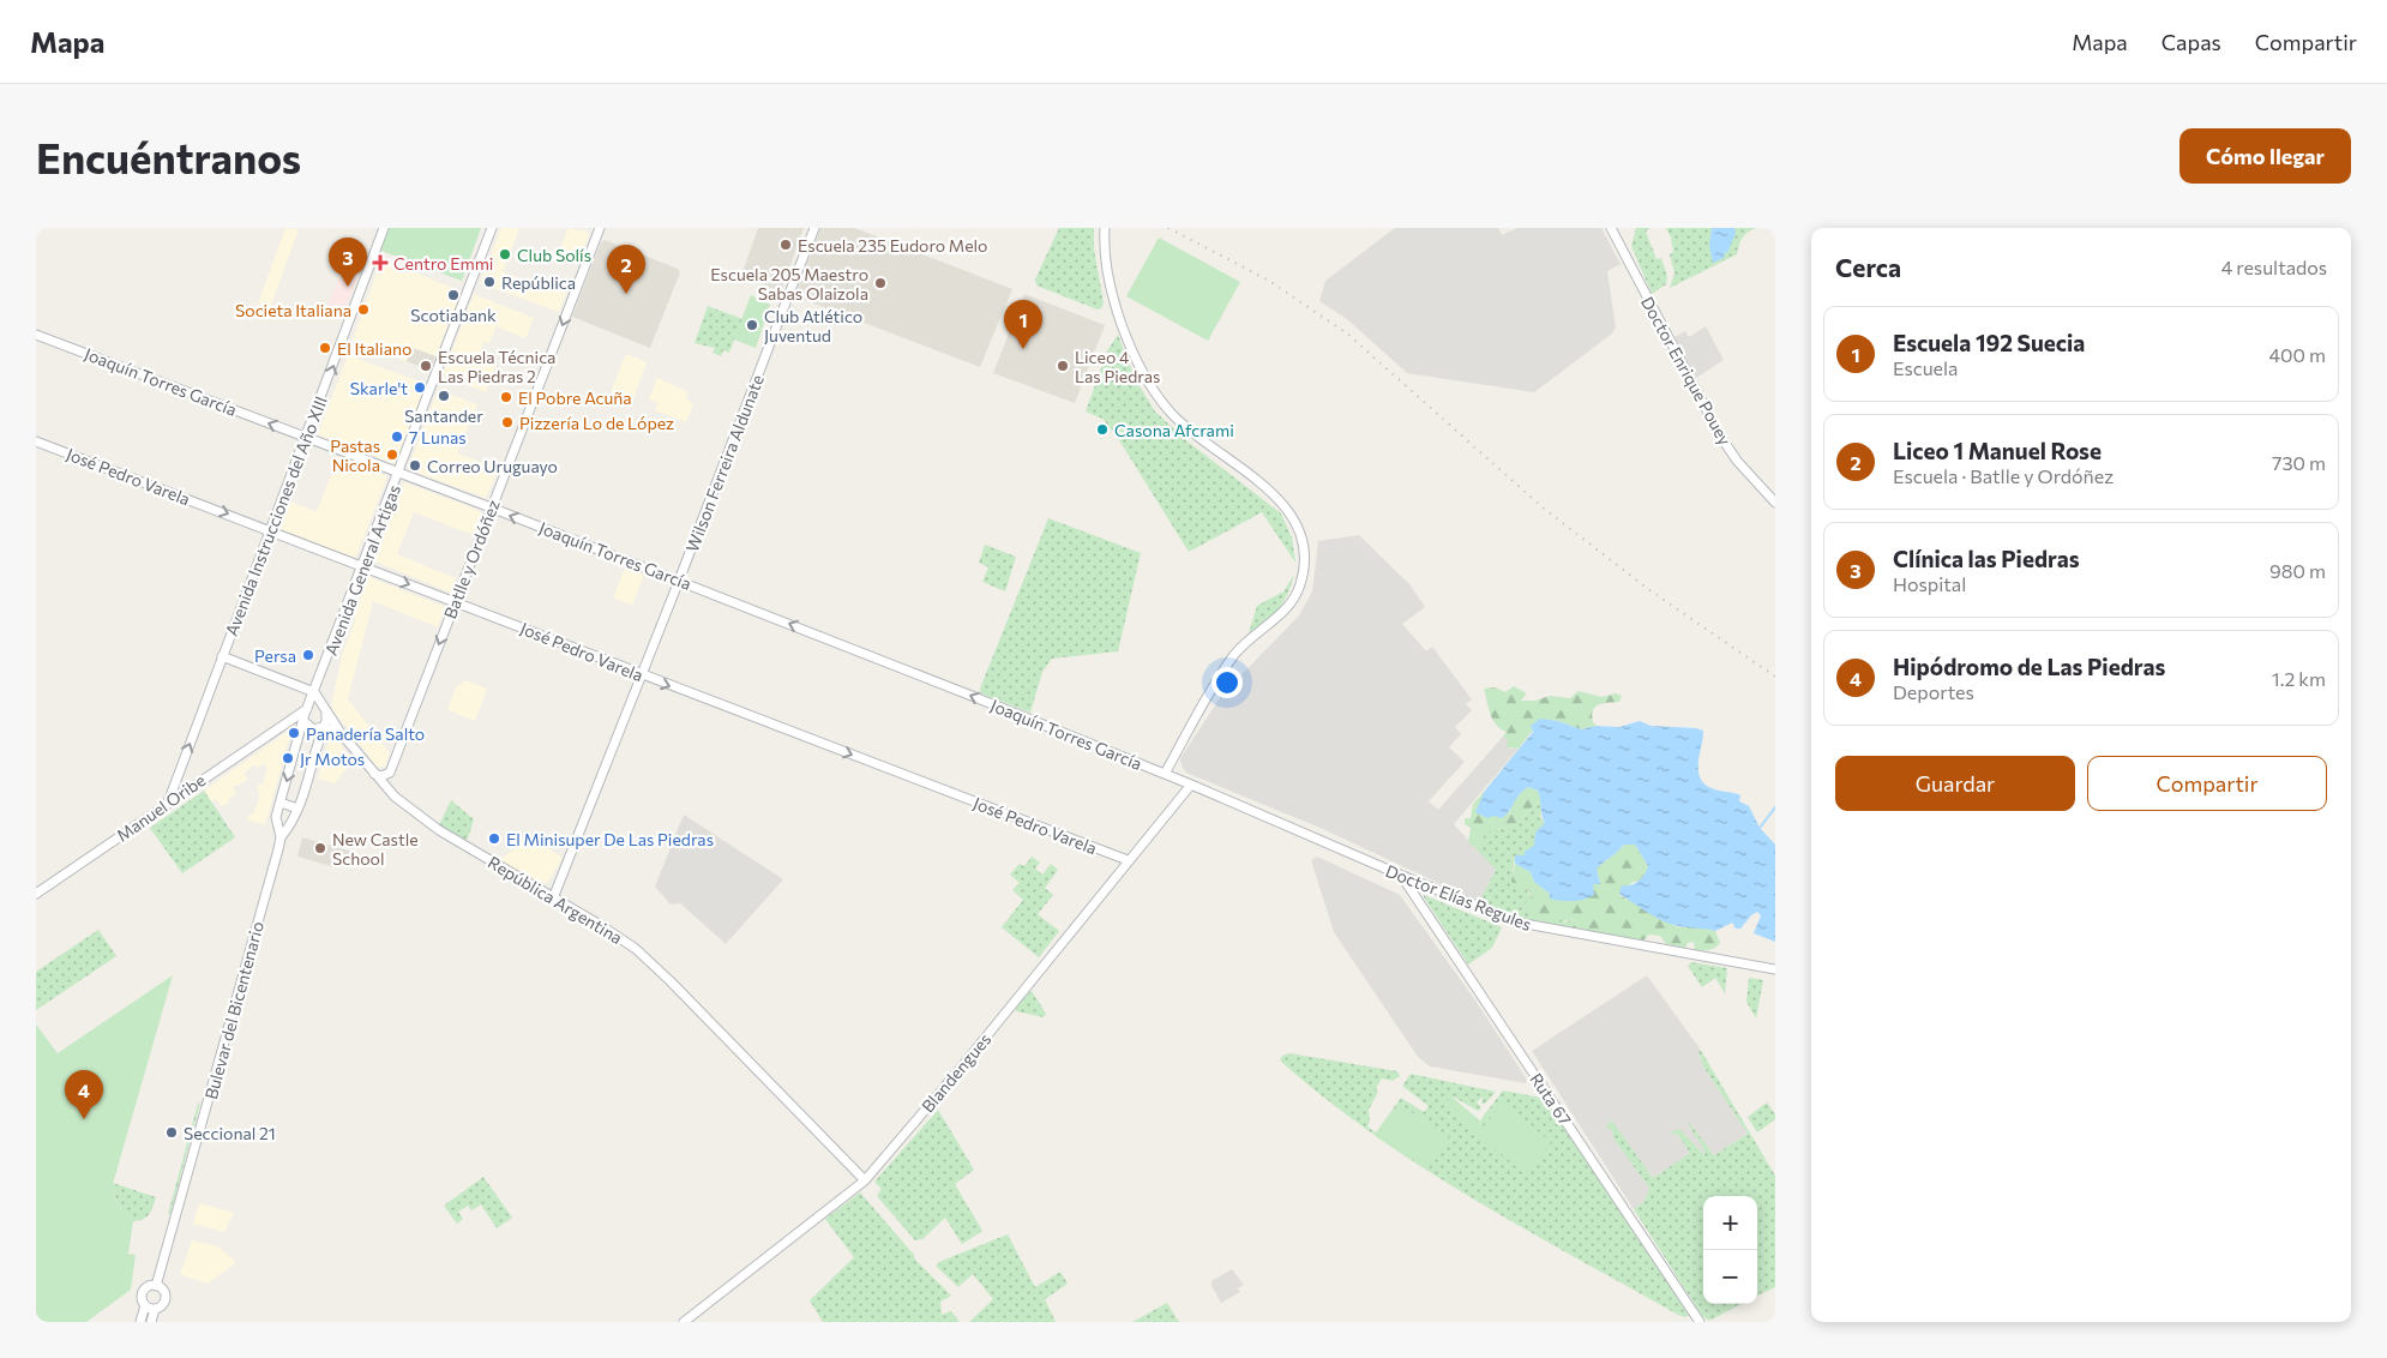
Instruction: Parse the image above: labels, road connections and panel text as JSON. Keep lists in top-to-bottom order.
{
  "streets": {
    "street": [
      "Doctor Enrique Pouey",
      "Joaquín Torres García",
      "Wilson Ferreira Aldunate",
      "José Pedro Varela",
      "Avenida Instrucciones del Año XIII",
      "Batlle y Ordóñez",
      "Avenida General Artigas",
      "Manuel Oribe",
      "Doctor Elías Regules",
      "República Argentina",
      "Bulevar del Bicentenario",
      "Blandengues",
      "Ruta 67"
    ]
  },
  "crossings": [
    ["Joaquín Torres García", "Wilson Ferreira Aldunate"],
    ["Joaquín Torres García", "Avenida Instrucciones del Año XIII"],
    ["Joaquín Torres García", "Batlle y Ordóñez"],
    ["Joaquín Torres García", "Avenida General Artigas"],
    ["Joaquín Torres García", "Doctor Elías Regules"],
    ["Joaquín Torres García", "Blandengues"],
    ["Wilson Ferreira Aldunate", "José Pedro Varela"],
    ["Wilson Ferreira Aldunate", "República Argentina"],
    ["José Pedro Varela", "Avenida Instrucciones del Año XIII"],
    ["José Pedro Varela", "Batlle y Ordóñez"],
    ["José Pedro Varela", "Avenida General Artigas"],
    ["José Pedro Varela", "Blandengues"],
    ["Avenida Instrucciones del Año XIII", "Manuel Oribe"],
    ["Batlle y Ordóñez", "República Argentina"],
    ["Avenida General Artigas", "República Argentina"],
    ["Avenida General Artigas", "Bulevar del Bicentenario"],
    ["Doctor Elías Regules", "Blandengues"],
    ["Doctor Elías Regules", "Ruta 67"],
    ["República Argentina", "Bulevar del Bicentenario"],
    ["República Argentina", "Blandengues"]
  ],
  "one_way": [
    "Joaquín Torres García",
    "José Pedro Varela",
    "Avenida Instrucciones del Año XIII",
    "Batlle y Ordóñez"
  ],
  "places": {
    "other": [
      "Escuela 235 Eudoro Melo",
      "Club Solís",
      "República",
      "Escuela 205 Maestro Sabas Olaizola",
      "Scotiabank",
      "Societa Italiana",
      "Club Atlético Juventud",
      "El Italiano",
      "Escuela Técnica Las Piedras 2",
      "Liceo 4 Las Piedras",
      "Skarle't",
      "Santander",
      "El Pobre Acuña",
      "Pizzería Lo de López",
      "Casona Afcrami",
      "7 Lunas",
      "Pastas Nicola",
      "Correo Uruguayo",
      "Persa",
      "Panadería Salto",
      "Jr Motos",
      "El Minisuper De Las Piedras",
      "New Castle School",
      "Seccional 21"
    ],
    "health": ["Centro Emmi"]
  },
  "page": {
    "header": "Mapa",
    "nav": ["Mapa", "Capas", "Compartir"],
    "buttons": [
      "Cómo llegar",
      ["Guardar", "Compartir"]
    ],
    "title": "Encuéntranos",
    "heading": ["Cerca", "4 resultados"],
    "pins": [
      "3",
      "2",
      "1",
      "4"
    ],
    "list": [
      {
        "mark": "1",
        "name": "Escuela 192 Suecia",
        "note": "Escuela",
        "value": "400 m"
      },
      {
        "mark": "2",
        "name": "Liceo 1 Manuel Rose",
        "note": "Escuela · Batlle y Ordóñez",
        "value": "730 m"
      },
      {
        "mark": "3",
        "name": "Clínica las Piedras",
        "note": "Hospital",
        "value": "980 m"
      },
      {
        "mark": "4",
        "name": "Hipódromo de Las Piedras",
        "note": "Deportes",
        "value": "1.2 km"
      }
    ],
    "map_buttons": ["+", "−"]
  }
}
